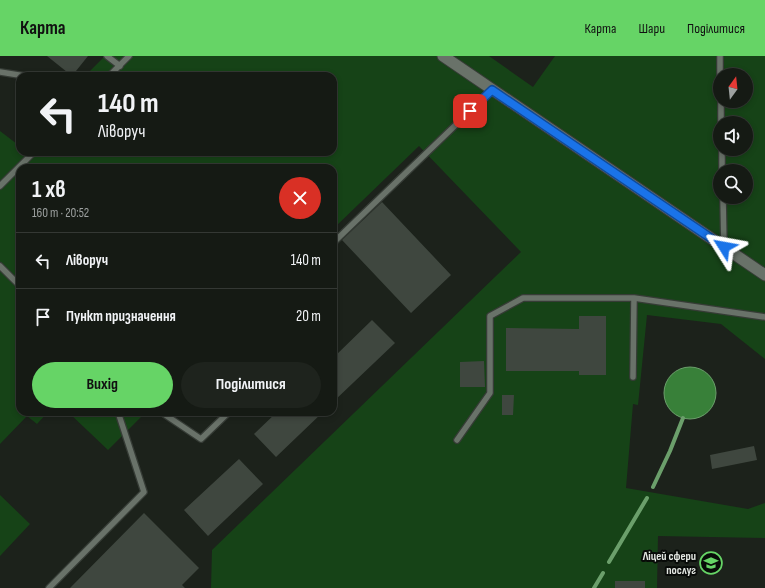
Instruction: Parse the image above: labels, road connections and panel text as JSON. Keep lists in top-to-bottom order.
{
  "places": {
    "school or university": ["Ліцей сфери послуг"]
  },
  "north": "top",
  "page": {
    "header": "Карта",
    "nav": ["Карта", "Шари", "Поділитися"],
    "turn": ["140 m", "Ліворуч"],
    "heading": ["1 хв", "160 m · 20:52"],
    "list": [
      {
        "name": "Ліворуч",
        "value": "140 m"
      },
      {
        "name": "Пункт призначення",
        "value": "20 m"
      }
    ],
    "buttons": ["Вихід", "Поділитися"]
  }
}
